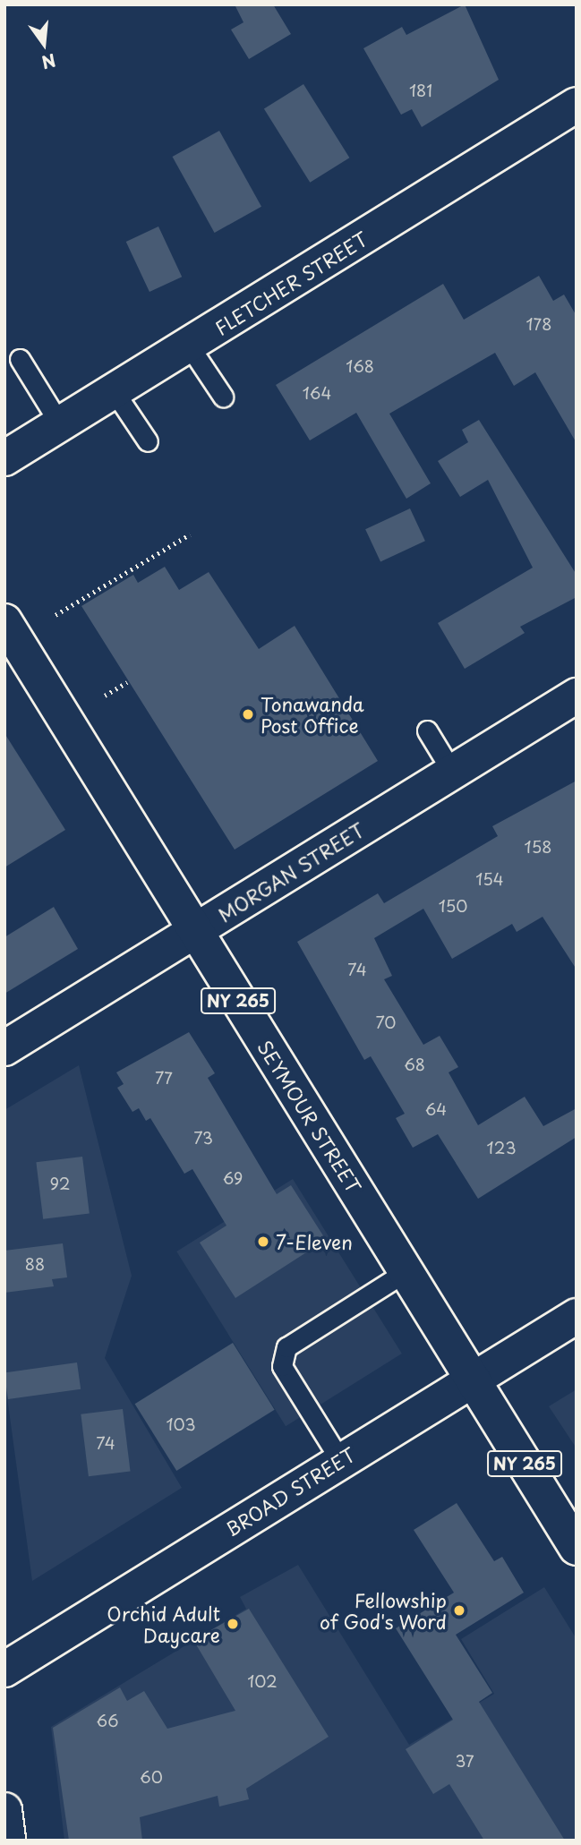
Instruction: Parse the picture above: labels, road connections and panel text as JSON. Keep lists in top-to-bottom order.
{
  "streets": {
    "street": [
      "FLETCHER STREET",
      "MORGAN STREET",
      "NY 265",
      "SEYMOUR STREET",
      "BROAD STREET"
    ]
  },
  "crossings": [
    ["MORGAN STREET", "SEYMOUR STREET"],
    ["SEYMOUR STREET", "BROAD STREET"]
  ],
  "places": [
    "Tonawanda Post Office",
    "7-Eleven",
    "Fellowship of God's Word",
    "Orchid Adult Daycare"
  ],
  "house_numbers": [
    "181",
    "178",
    "168",
    "164",
    "158",
    "154",
    "150",
    "74",
    "70",
    "68",
    "77",
    "64",
    "73",
    "123",
    "69",
    "92",
    "88",
    "103",
    "74",
    "102",
    "66",
    "37",
    "60"
  ],
  "north": "bottom"
}
